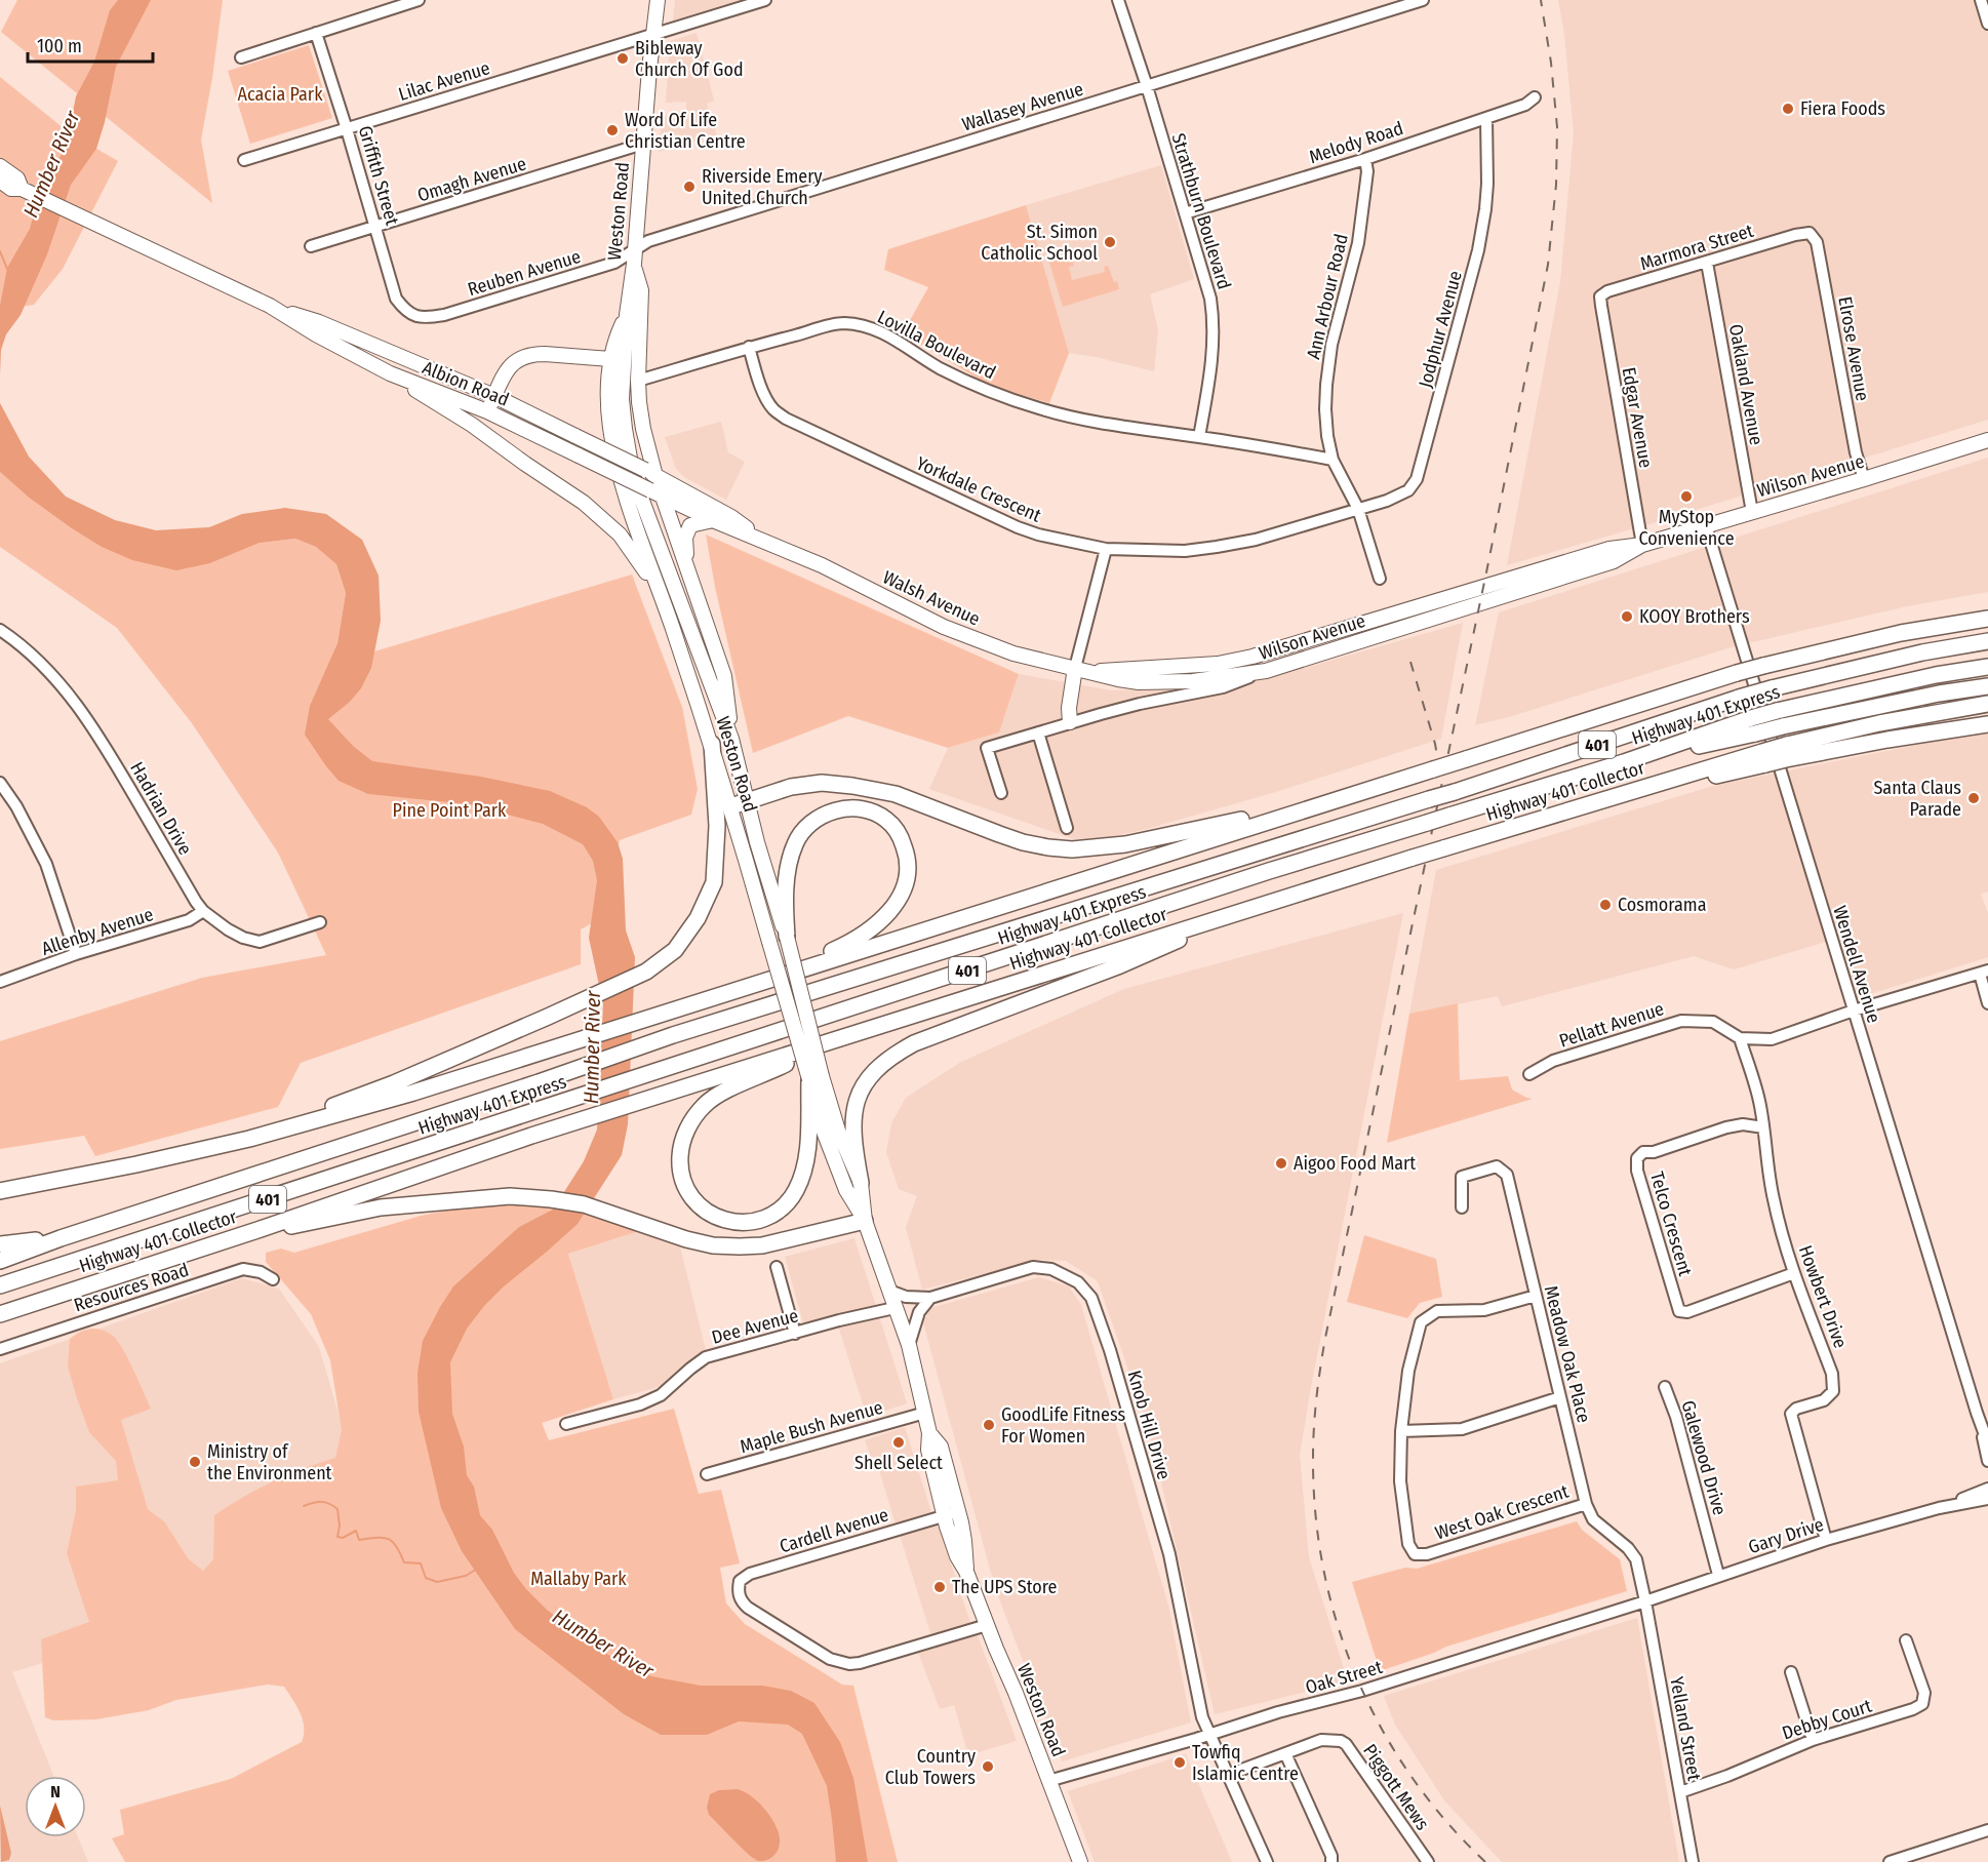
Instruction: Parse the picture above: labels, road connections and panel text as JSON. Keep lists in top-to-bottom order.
{
  "streets": {
    "highway": ["Highway 401 Express", "401", "Highway 401 Collector"],
    "main road": [
      "Weston Road",
      "Albion Road",
      "Wilson Avenue",
      "Walsh Avenue"
    ],
    "street": [
      "Lilac Avenue",
      "Wallasey Avenue",
      "Melody Road",
      "Griffith Street",
      "Omagh Avenue",
      "Strathburn Boulevard",
      "Marmora Street",
      "Reuben Avenue",
      "Ann Arbour Road",
      "Jodphur Avenue",
      "Lovilla Boulevard",
      "Elrose Avenue",
      "Oakland Avenue",
      "Edgar Avenue",
      "Yorkdale Crescent",
      "Hadrian Drive",
      "Allenby Avenue",
      "Wendell Avenue",
      "Pellatt Avenue",
      "Telco Crescent",
      "Resources Road",
      "Howbert Drive",
      "Dee Avenue",
      "Meadow Oak Place",
      "Knob Hill Drive",
      "Maple Bush Avenue",
      "Galewood Drive",
      "West Oak Crescent",
      "Cardell Avenue",
      "Gary Drive",
      "Oak Street",
      "Debby Court",
      "Yelland Street",
      "Piggott Mews"
    ]
  },
  "crossings": [
    ["Lilac Avenue", "Griffith Street"],
    ["Lilac Avenue", "Weston Road"],
    ["Wallasey Avenue", "Weston Road"],
    ["Wallasey Avenue", "Strathburn Boulevard"],
    ["Wallasey Avenue", "Reuben Avenue"],
    ["Melody Road", "Strathburn Boulevard"],
    ["Melody Road", "Ann Arbour Road"],
    ["Melody Road", "Jodphur Avenue"],
    ["Griffith Street", "Omagh Avenue"],
    ["Griffith Street", "Reuben Avenue"],
    ["Omagh Avenue", "Weston Road"],
    ["Weston Road", "Reuben Avenue"],
    ["Weston Road", "Dee Avenue"],
    ["Weston Road", "Knob Hill Drive"],
    ["Weston Road", "Maple Bush Avenue"],
    ["Weston Road", "Cardell Avenue"],
    ["Weston Road", "Oak Street"],
    ["Strathburn Boulevard", "Lovilla Boulevard"],
    ["Marmora Street", "Elrose Avenue"],
    ["Marmora Street", "Oakland Avenue"],
    ["Marmora Street", "Edgar Avenue"],
    ["Ann Arbour Road", "Jodphur Avenue"],
    ["Ann Arbour Road", "Lovilla Boulevard"],
    ["Ann Arbour Road", "Yorkdale Crescent"],
    ["Jodphur Avenue", "Yorkdale Crescent"],
    ["Lovilla Boulevard", "Yorkdale Crescent"],
    ["Elrose Avenue", "Wilson Avenue"],
    ["Albion Road", "Walsh Avenue"],
    ["Oakland Avenue", "Wilson Avenue"],
    ["Edgar Avenue", "Wilson Avenue"],
    ["Wilson Avenue", "Walsh Avenue"],
    ["Wilson Avenue", "Wendell Avenue"],
    ["Hadrian Drive", "Allenby Avenue"],
    ["Wendell Avenue", "Pellatt Avenue"],
    ["Pellatt Avenue", "Howbert Drive"],
    ["Telco Crescent", "Howbert Drive"],
    ["Howbert Drive", "Gary Drive"],
    ["Meadow Oak Place", "West Oak Crescent"],
    ["Meadow Oak Place", "Gary Drive"],
    ["Meadow Oak Place", "Oak Street"],
    ["Meadow Oak Place", "Yelland Street"],
    ["Knob Hill Drive", "Oak Street"],
    ["Galewood Drive", "Gary Drive"],
    ["Gary Drive", "Oak Street"],
    ["Gary Drive", "Yelland Street"],
    ["Oak Street", "Yelland Street"],
    ["Debby Court", "Yelland Street"]
  ],
  "water": ["Humber River"],
  "parks": ["Acacia Park", "Pine Point Park", "Mallaby Park"],
  "places": [
    "Bibleway Church Of God",
    "Fiera Foods",
    "Word Of Life Christian Centre",
    "Riverside Emery United Church",
    "St. Simon Catholic School",
    "MyStop Convenience",
    "KOOY Brothers",
    "Santa Claus Parade",
    "Cosmorama",
    "Aigoo Food Mart",
    "GoodLife Fitness For Women",
    "Shell Select",
    "Ministry of the Environment",
    "The UPS Store",
    "Towfiq Islamic Centre",
    "Country Club Towers"
  ],
  "scale_bar": "100 m",
  "north": "top"
}
